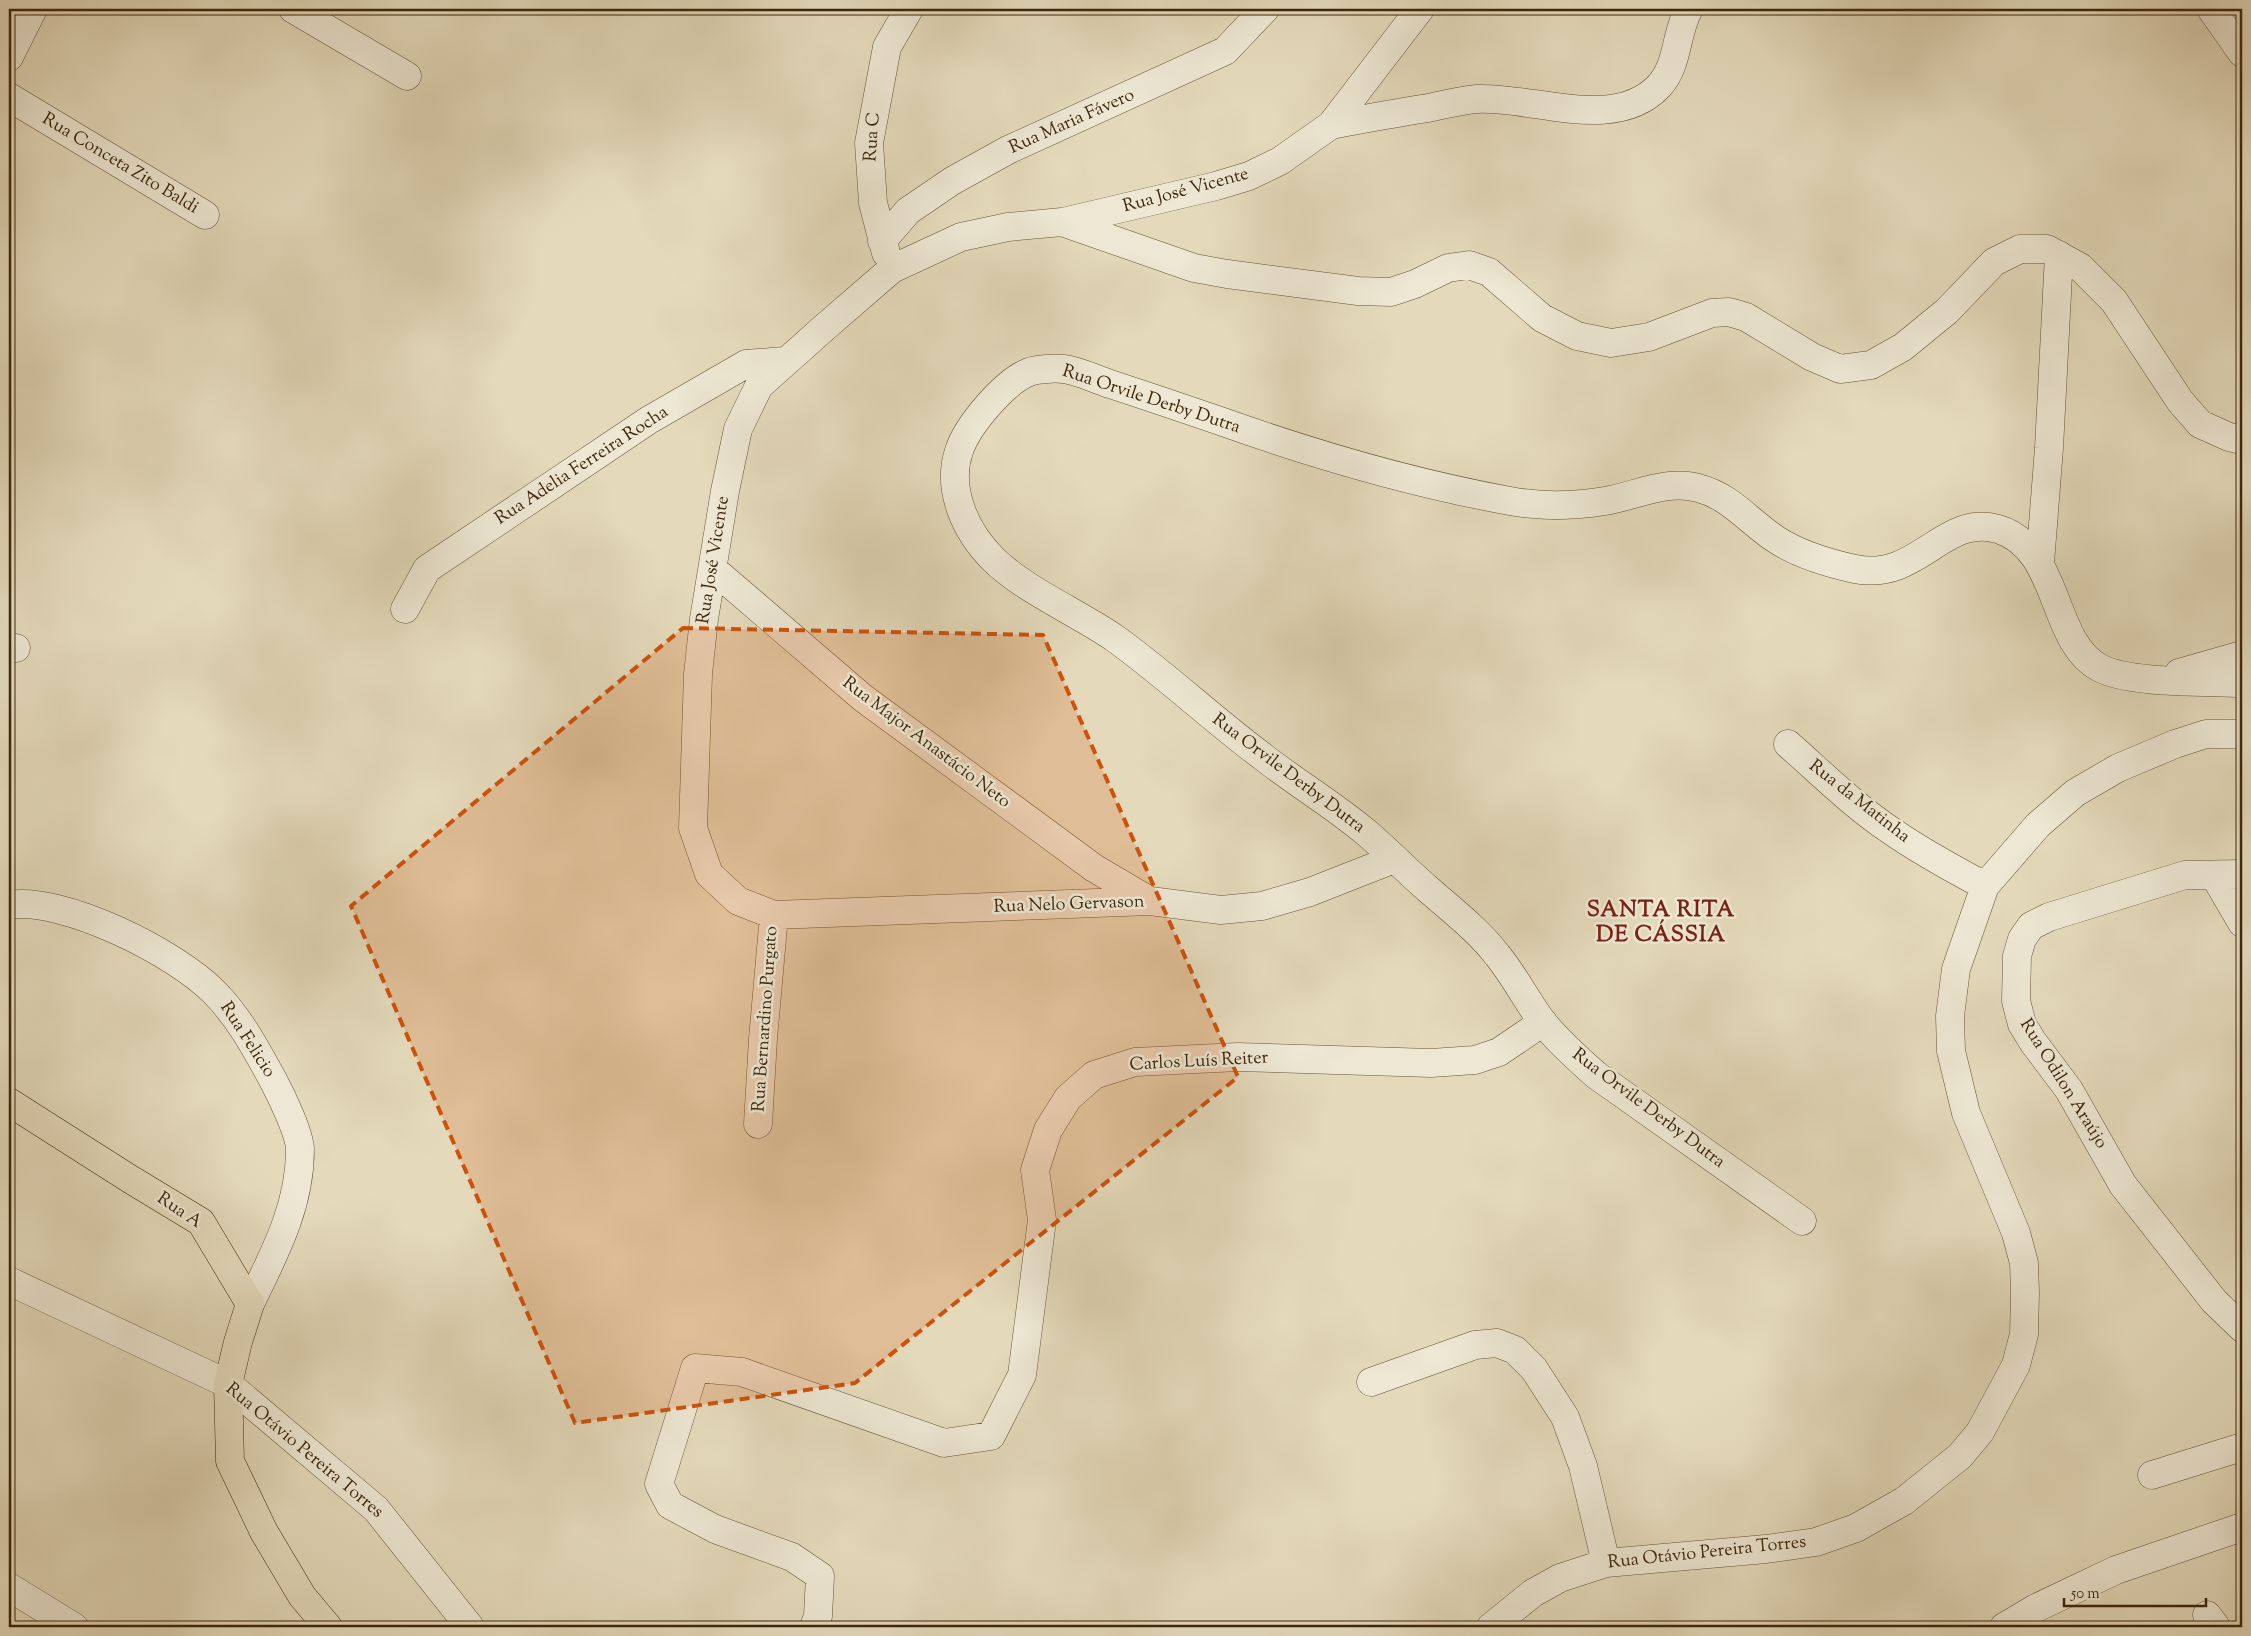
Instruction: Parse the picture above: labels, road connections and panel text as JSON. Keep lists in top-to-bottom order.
{
  "streets": {
    "main road": ["Rua A"],
    "street": [
      "Rua Maria Fávero",
      "Rua C",
      "Rua Conceta Zito Baldi",
      "Rua José Vicente",
      "Rua Orvile Derby Dutra",
      "Rua Adelia Ferreira Rocha",
      "Rua Major Anastácio Neto",
      "Rua da Matinha",
      "Rua Nelo Gervason",
      "Rua Bernardino Purgato",
      "Rua Felicio",
      "Carlos Luís Reiter",
      "Rua Odilon Araújo",
      "Rua Otávio Pereira Torres"
    ]
  },
  "crossings": [
    ["Rua Maria Fávero", "Rua C"],
    ["Rua C", "Rua José Vicente"],
    ["Rua José Vicente", "Rua Adelia Ferreira Rocha"],
    ["Rua José Vicente", "Rua Major Anastácio Neto"],
    ["Rua José Vicente", "Rua Nelo Gervason"],
    ["Rua Orvile Derby Dutra", "Rua Nelo Gervason"],
    ["Rua Orvile Derby Dutra", "Carlos Luís Reiter"],
    ["Rua Major Anastácio Neto", "Rua Nelo Gervason"],
    ["Rua da Matinha", "Rua Otávio Pereira Torres"],
    ["Rua Nelo Gervason", "Rua Bernardino Purgato"],
    ["Rua Felicio", "Rua A"]
  ],
  "districts": ["SANTA RITA DE CÁSSIA"],
  "scale_bar": "50 m"
}
